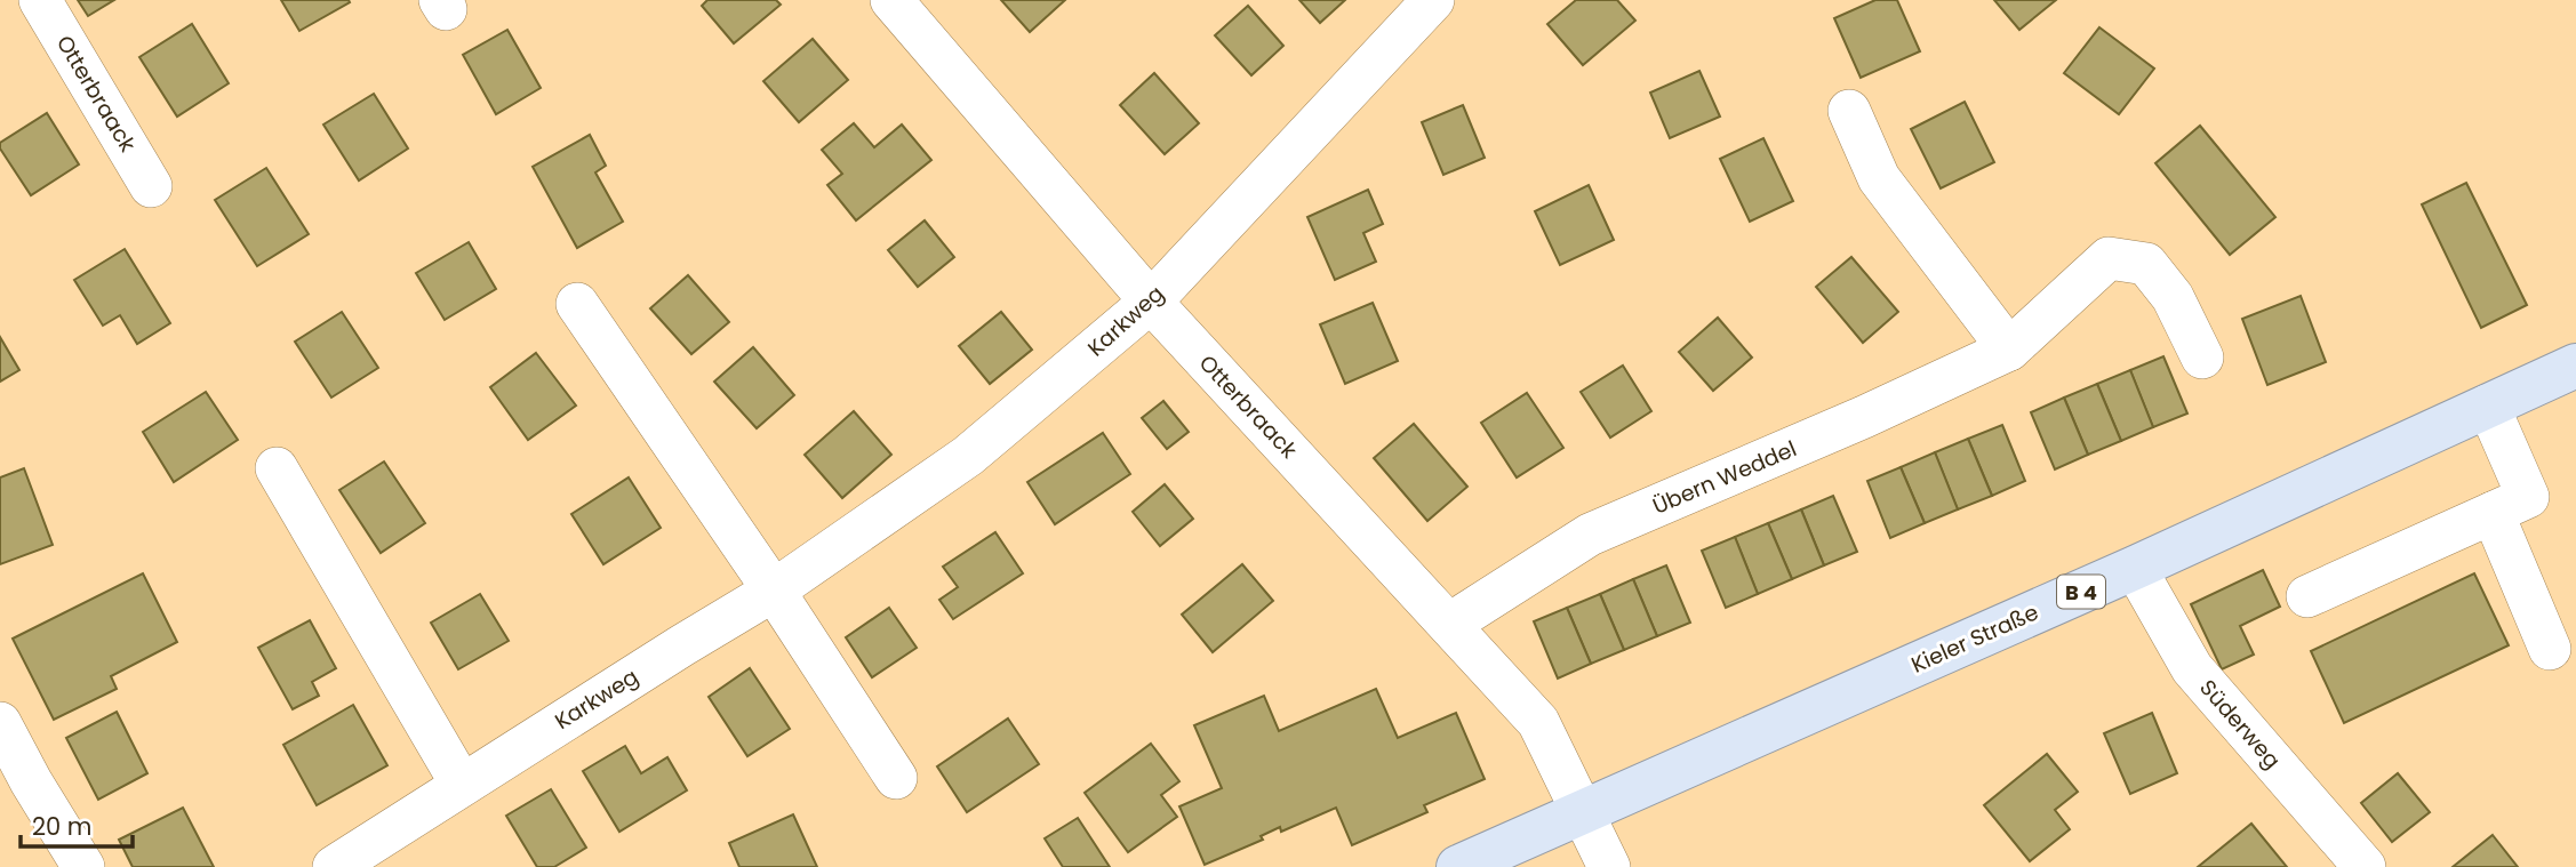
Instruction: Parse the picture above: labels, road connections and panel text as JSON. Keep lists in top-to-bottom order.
{
  "streets": {
    "main road": ["B 4", "Kieler Straße"],
    "street": [
      "Otterbraack",
      "Karkweg",
      "Übern Weddel",
      "Süderweg"
    ]
  },
  "crossings": [
    ["Otterbraack", "Karkweg"],
    ["Otterbraack", "Übern Weddel"],
    ["Otterbraack", "Kieler Straße"],
    ["Kieler Straße", "Süderweg"]
  ],
  "scale_bar": "20 m"
}
